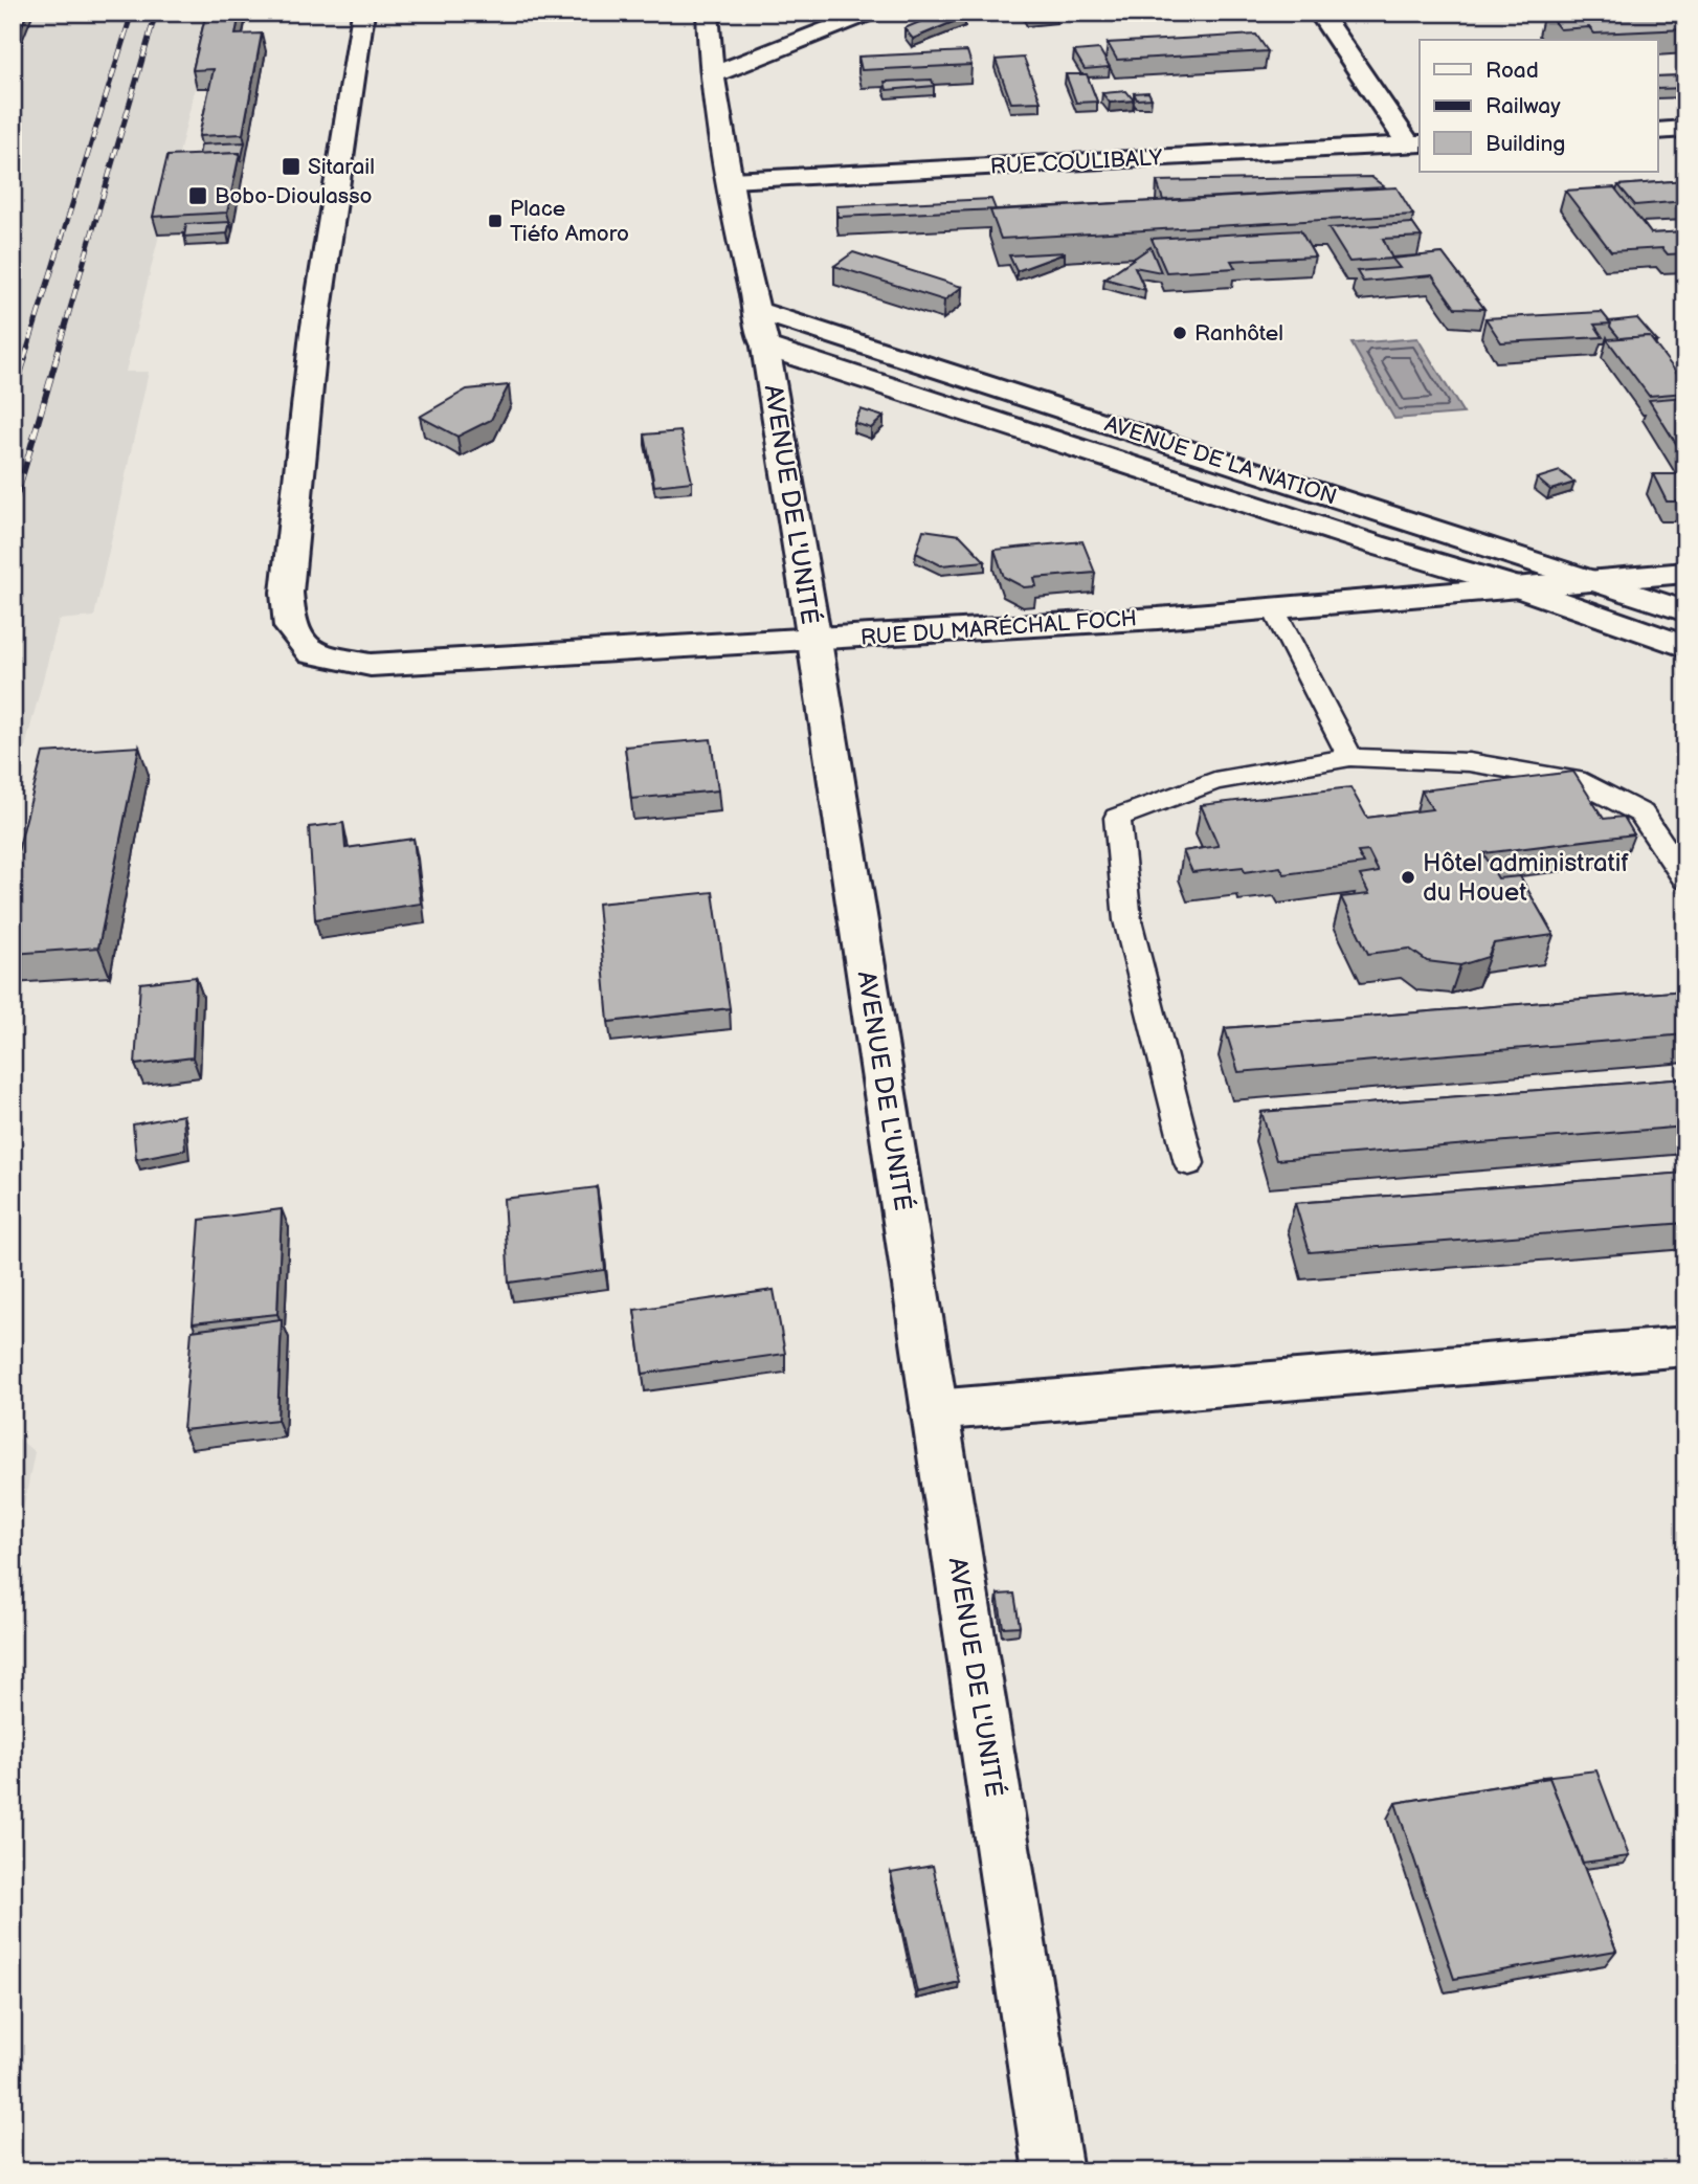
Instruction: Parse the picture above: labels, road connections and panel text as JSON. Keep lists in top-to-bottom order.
{
  "streets": {
    "street": [
      "RUE COULIBALY",
      "AVENUE DE LA NATION",
      "AVENUE DE L'UNITÉ",
      "RUE DU MARÉCHAL FOCH"
    ]
  },
  "crossings": [
    ["RUE COULIBALY", "AVENUE DE L'UNITÉ"],
    ["AVENUE DE LA NATION", "AVENUE DE L'UNITÉ"],
    ["AVENUE DE LA NATION", "RUE DU MARÉCHAL FOCH"],
    ["AVENUE DE L'UNITÉ", "RUE DU MARÉCHAL FOCH"]
  ],
  "places": {
    "transit": ["Sitarail", "Bobo-Dioulasso", "Place Tiéfo Amoro"],
    "other": ["Ranhôtel", "Hôtel administratif du Houet"]
  },
  "legend": ["Road", "Railway", "Building"]
}
